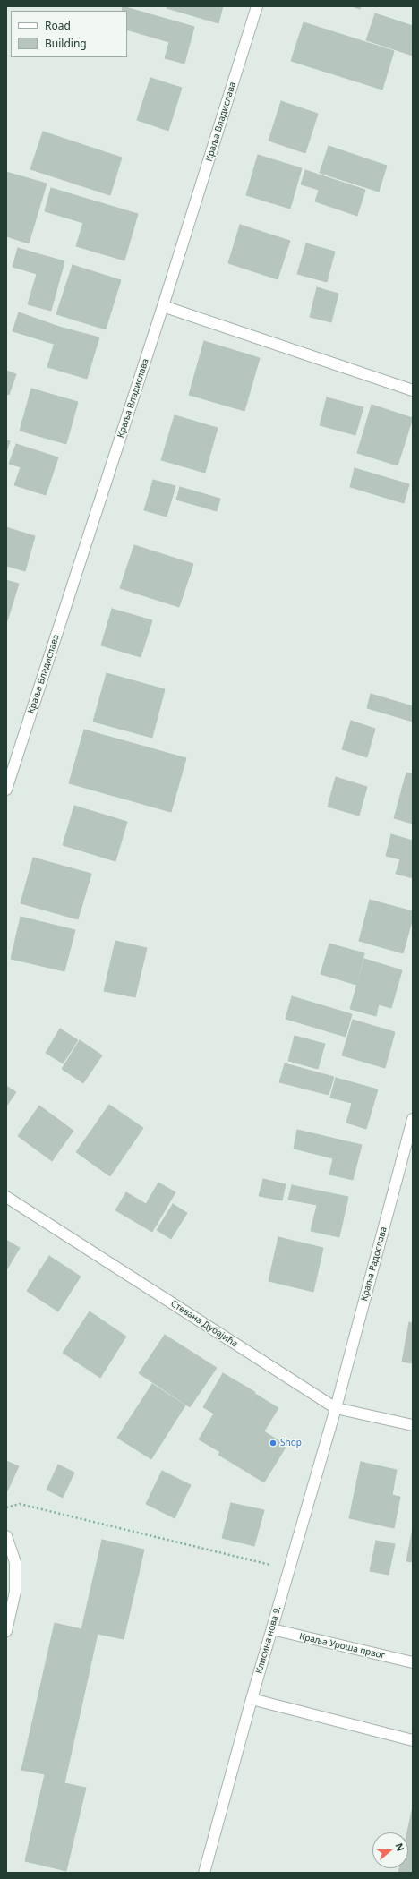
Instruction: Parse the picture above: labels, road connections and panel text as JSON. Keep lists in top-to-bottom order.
{
  "streets": {
    "street": [
      "Краља Владислава",
      "Краља Радослава",
      "Стевана Дубајића",
      "Клисина нова 9.",
      "Краља Уроша првог"
    ]
  },
  "crossings": [
    ["Краља Радослава", "Стевана Дубајића"],
    ["Краља Радослава", "Клисина нова 9."],
    ["Стевана Дубајића", "Клисина нова 9."],
    ["Клисина нова 9.", "Краља Уроша првог"]
  ],
  "places": ["Shop"],
  "legend": ["Road", "Building"],
  "north": "right"
}
